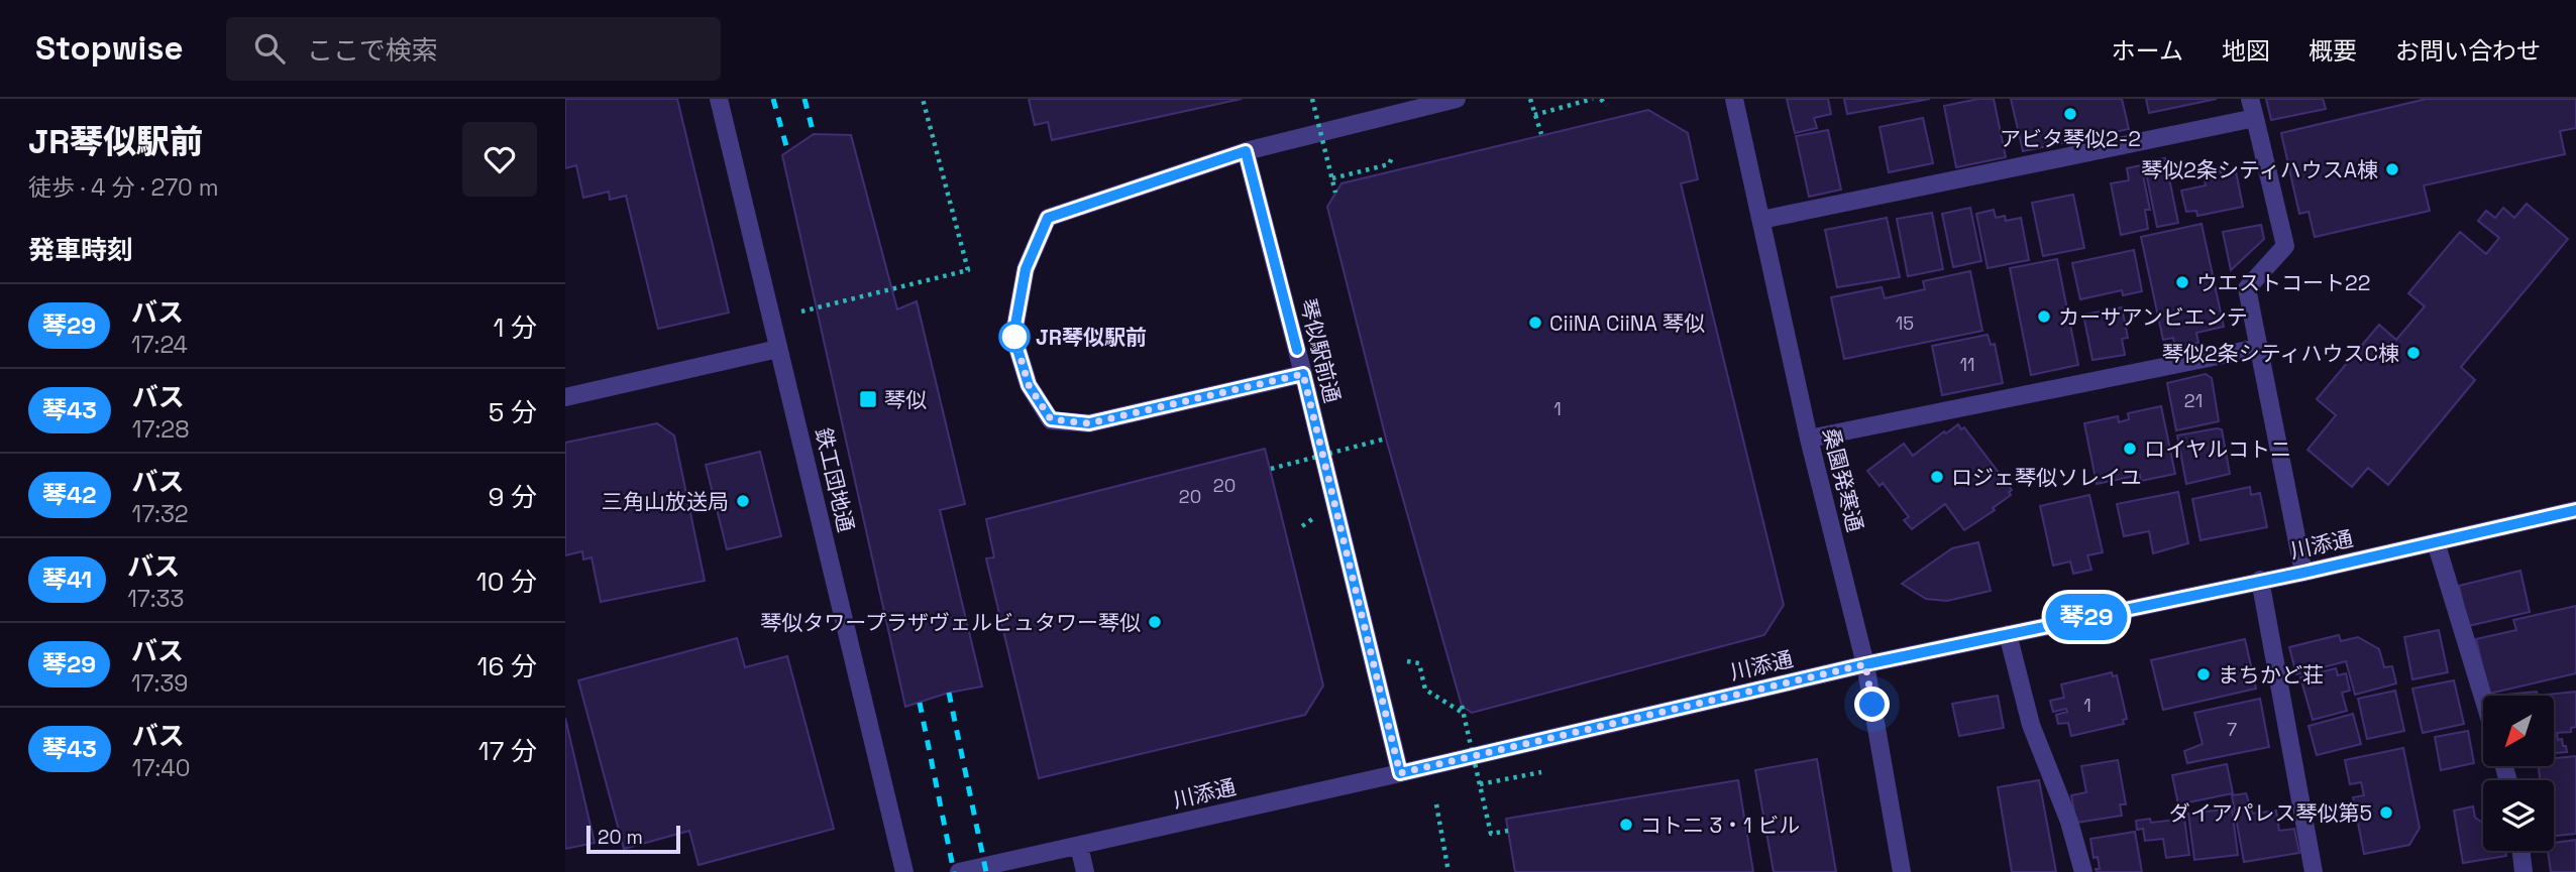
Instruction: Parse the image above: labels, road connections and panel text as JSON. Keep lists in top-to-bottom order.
{
  "streets": {
    "street": [
      "琴似駅前通",
      "鉄工団地通",
      "桑園発寒通",
      "川添通"
    ]
  },
  "crossings": [
    ["琴似駅前通", "川添通"],
    ["桑園発寒通", "川添通"]
  ],
  "places": {
    "other": [
      "アビタ琴似2-2",
      "琴似2条シティハウスA棟",
      "ウエストコート22",
      "カーサアンビエンテ",
      "CiiNA CiiNA 琴似",
      "JR琴似駅前",
      "琴似2条シティハウスC棟",
      "ロイヤルコトニ",
      "ロジェ琴似ソレイユ",
      "三角山放送局",
      "琴似タワープラザヴェルビュタワー琴似",
      "まちかど荘",
      "ダイアパレス琴似第5",
      "コトニ 3・1 ビル"
    ],
    "transit": ["琴似"]
  },
  "lines": ["bus line 琴29"],
  "house_numbers": [
    "15",
    "11",
    "21",
    "1",
    "20",
    "20",
    "1",
    "7"
  ],
  "scale_bar": "20 m",
  "north": "bottom left",
  "page": {
    "header": "Stopwise",
    "search": "ここで検索",
    "nav": [
      "ホーム",
      "地図",
      "概要",
      "お問い合わせ"
    ],
    "heading": [
      ["JR琴似駅前", "徒歩 · 4 分 · 270 m"],
      "発車時刻"
    ],
    "on_map": "琴29",
    "list": [
      {
        "mark": "琴29",
        "name": "バス",
        "note": "17:24",
        "value": "1 分"
      },
      {
        "mark": "琴43",
        "name": "バス",
        "note": "17:28",
        "value": "5 分"
      },
      {
        "mark": "琴42",
        "name": "バス",
        "note": "17:32",
        "value": "9 分"
      },
      {
        "mark": "琴41",
        "name": "バス",
        "note": "17:33",
        "value": "10 分"
      },
      {
        "mark": "琴29",
        "name": "バス",
        "note": "17:39",
        "value": "16 分"
      },
      {
        "mark": "琴43",
        "name": "バス",
        "note": "17:40",
        "value": "17 分"
      }
    ],
    "scale": "20 m"
  }
}
